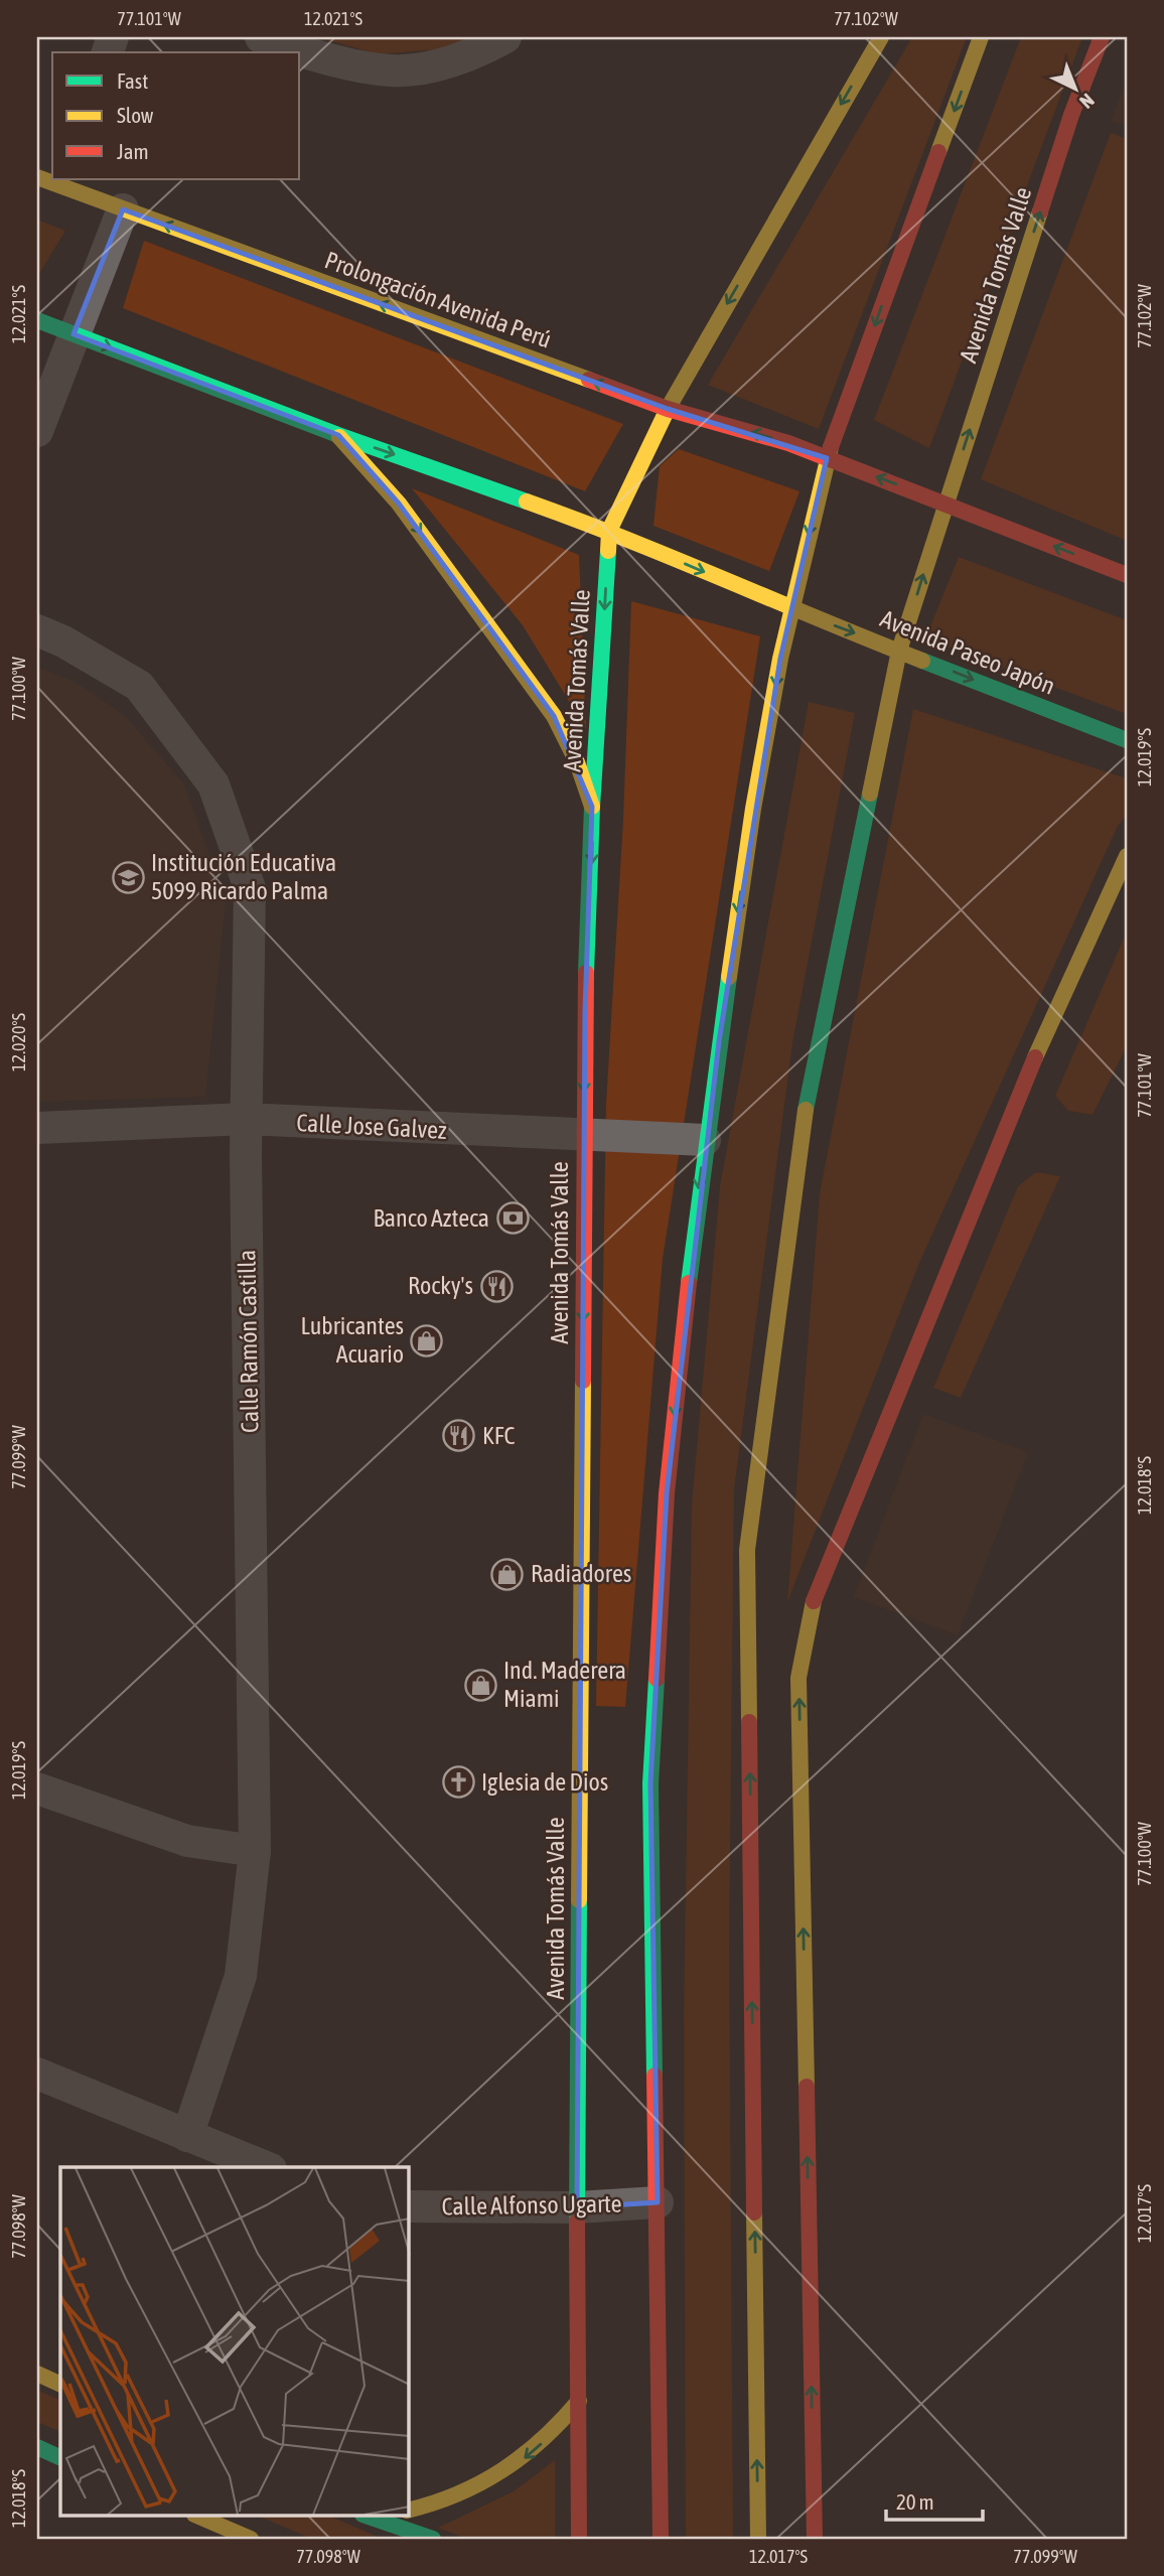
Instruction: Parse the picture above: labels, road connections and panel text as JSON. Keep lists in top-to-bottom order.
{
  "streets": {
    "main road": ["Avenida Tomás Valle", "Prolongación Avenida Perú", "Avenida Paseo Japón"],
    "street": ["Calle Jose Galvez", "Calle Ramón Castilla", "Calle Alfonso Ugarte"]
  },
  "crossings": [
    ["Avenida Tomás Valle", "Prolongación Avenida Perú"],
    ["Avenida Tomás Valle", "Avenida Paseo Japón"],
    ["Avenida Tomás Valle", "Calle Jose Galvez"],
    ["Avenida Tomás Valle", "Calle Alfonso Ugarte"],
    ["Calle Jose Galvez", "Calle Ramón Castilla"]
  ],
  "one_way": ["Avenida Paseo Japón"],
  "places": {
    "school or university": ["Institución Educativa 5099 Ricardo Palma"],
    "bank": ["Banco Azteca"],
    "restaurant": ["Rocky's", "KFC"],
    "shop": ["Lubricantes Acuario", "Radiadores", "Ind. Maderera Miami"],
    "church": ["Iglesia de Dios"]
  },
  "legend": ["Fast", "Slow", "Jam"],
  "scale_bar": "20 m",
  "north": "bottom right",
  "coordinates": [
    "77.101°W",
    "12.021°S",
    "77.102°W",
    "77.100°W",
    "12.019°S",
    "12.020°S",
    "77.099°W",
    "12.018°S",
    "12.017°S",
    "77.098°W"
  ]
}
